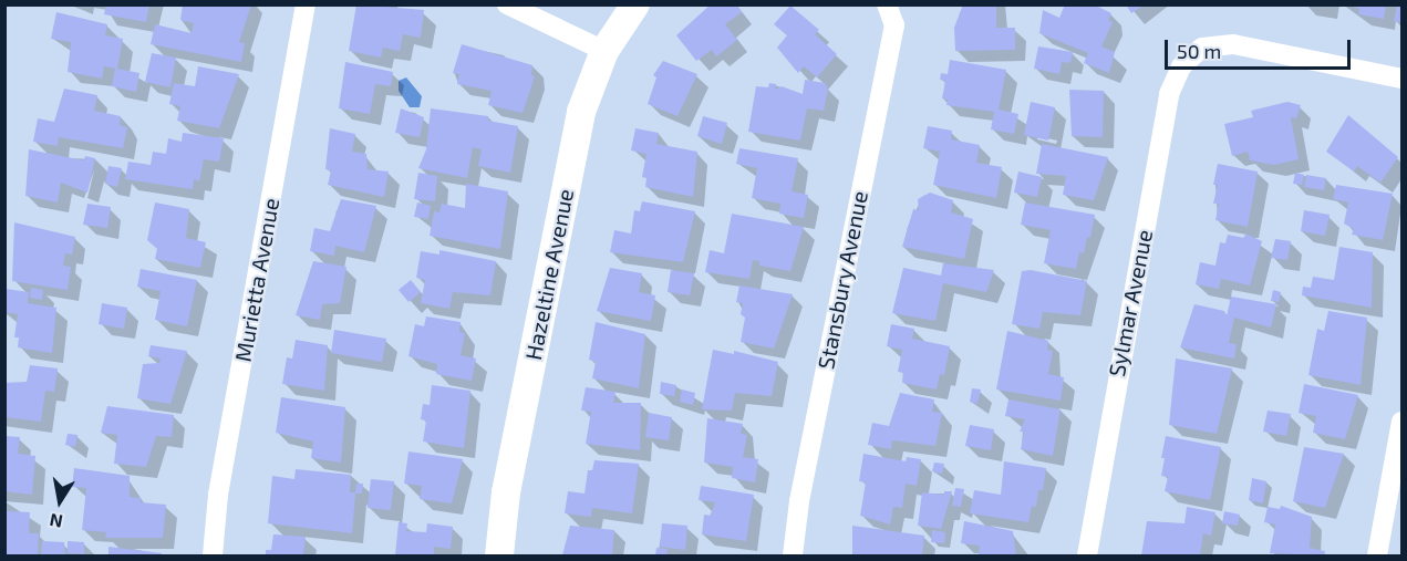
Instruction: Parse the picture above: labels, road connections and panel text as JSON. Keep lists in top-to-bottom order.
{
  "streets": {
    "street": [
      "Hazeltine Avenue",
      "Murietta Avenue",
      "Stansbury Avenue",
      "Sylmar Avenue"
    ]
  },
  "scale_bar": "50 m",
  "north": "bottom"
}
